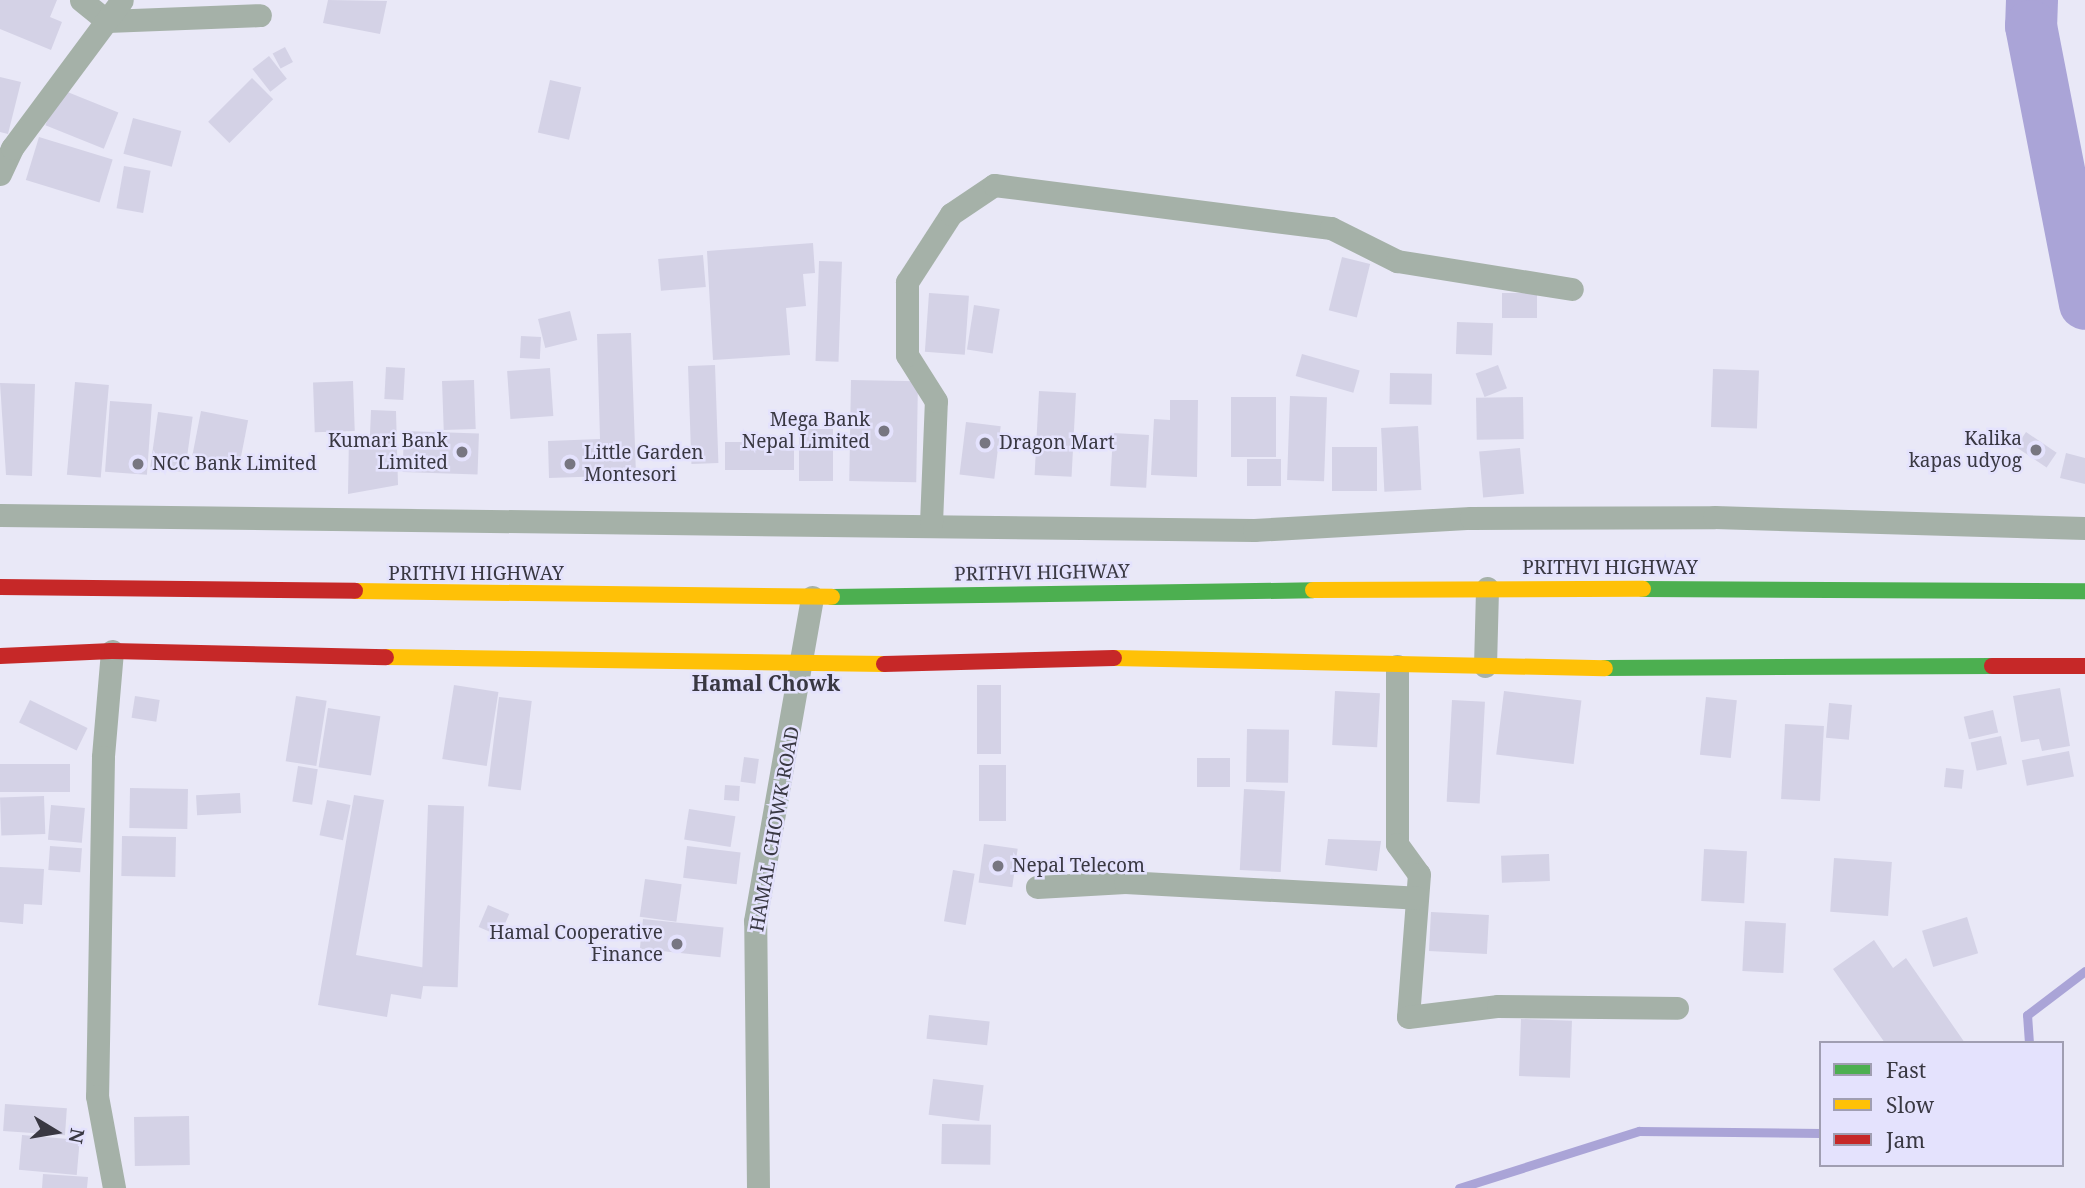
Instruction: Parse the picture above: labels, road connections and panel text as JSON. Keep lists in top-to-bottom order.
{
  "streets": {
    "main road": ["PRITHVI HIGHWAY"],
    "street": ["HAMAL CHOWK ROAD"]
  },
  "crossings": [
    ["PRITHVI HIGHWAY", "HAMAL CHOWK ROAD"]
  ],
  "districts": ["Hamal Chowk"],
  "places": [
    "Mega Bank Nepal Limited",
    "Dragon Mart",
    "Kalika kapas udyog",
    "Kumari Bank Limited",
    "NCC Bank Limited",
    "Little Garden Montesori",
    "Nepal Telecom",
    "Hamal Cooperative Finance"
  ],
  "legend": ["Fast", "Slow", "Jam"],
  "north": "right"
}
